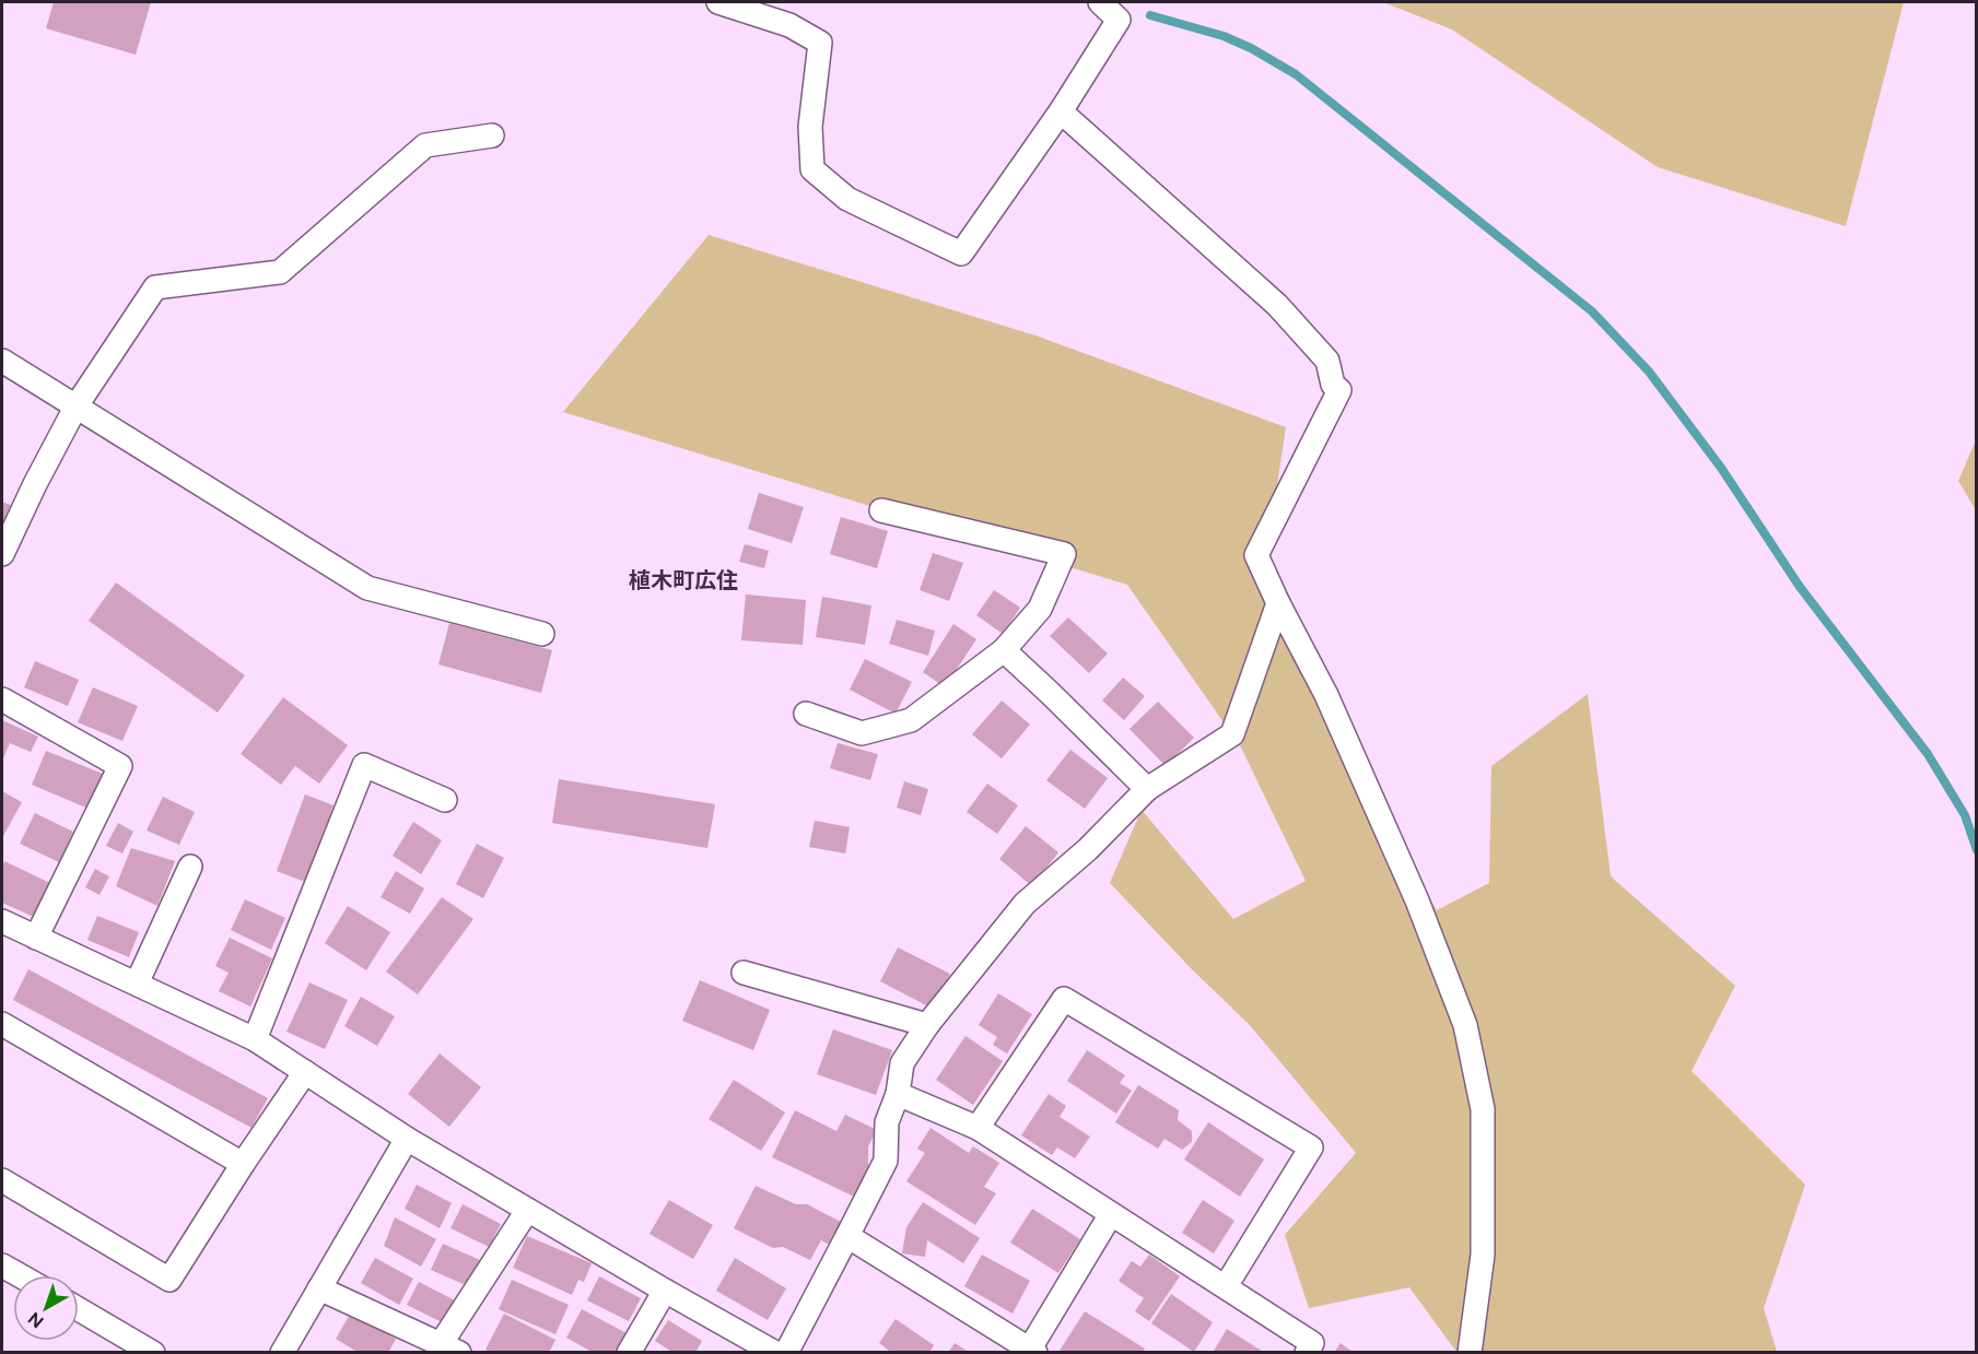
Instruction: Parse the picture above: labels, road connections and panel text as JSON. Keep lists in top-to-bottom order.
{
  "districts": ["植木町広住"],
  "north": "bottom left"
}
